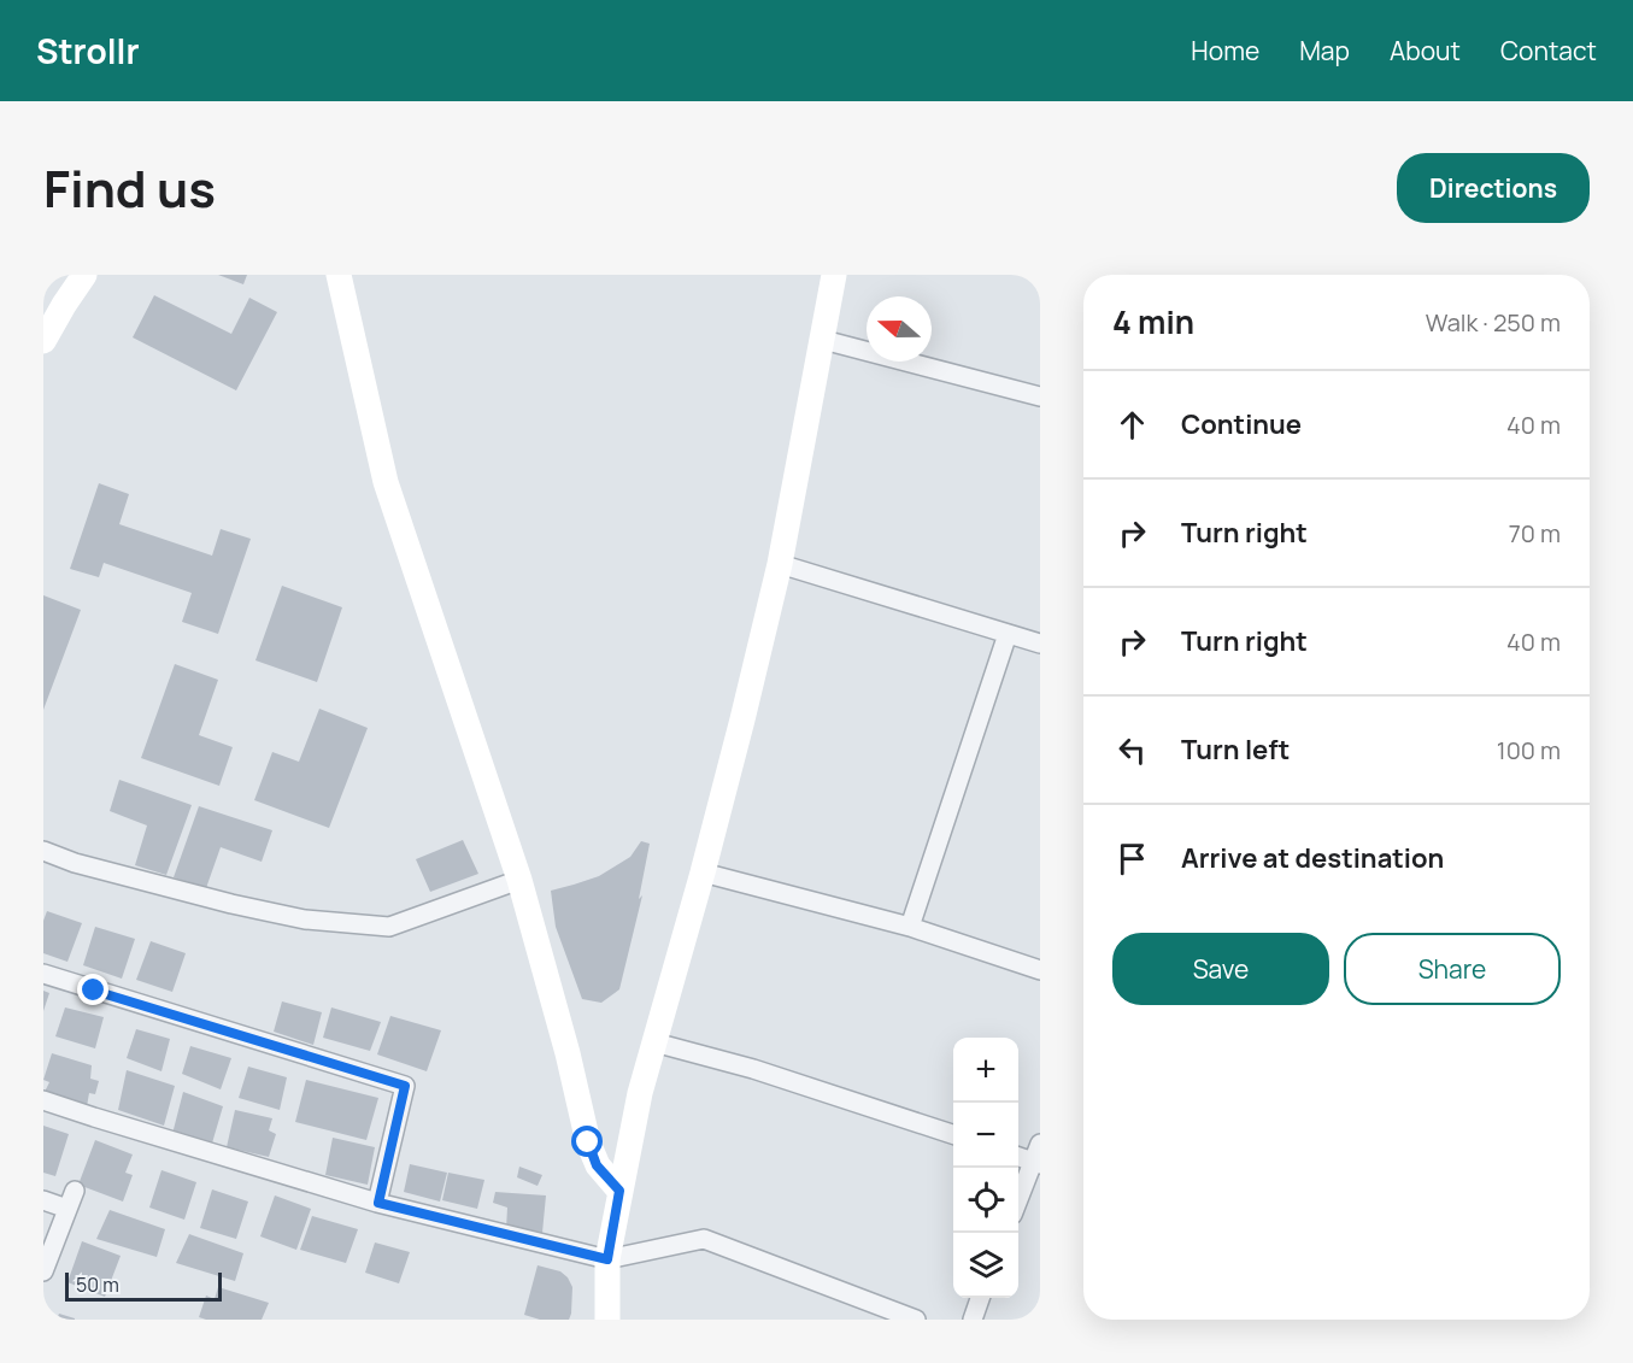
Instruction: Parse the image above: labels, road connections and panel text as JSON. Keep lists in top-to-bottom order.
{
  "scale_bar": "50 m",
  "north": "left",
  "page": {
    "header": "Strollr",
    "nav": [
      "Home",
      "Map",
      "About",
      "Contact"
    ],
    "title": "Find us",
    "buttons": [
      "Directions",
      ["Save", "Share"]
    ],
    "heading": ["4 min", "Walk · 250 m"],
    "list": [
      ["Continue", "40 m"],
      ["Turn right", "70 m"],
      ["Turn right", "40 m"],
      ["Turn left", "100 m"],
      "Arrive at destination"
    ],
    "map_buttons": ["+", "−"],
    "scale": "50 m"
  }
}
